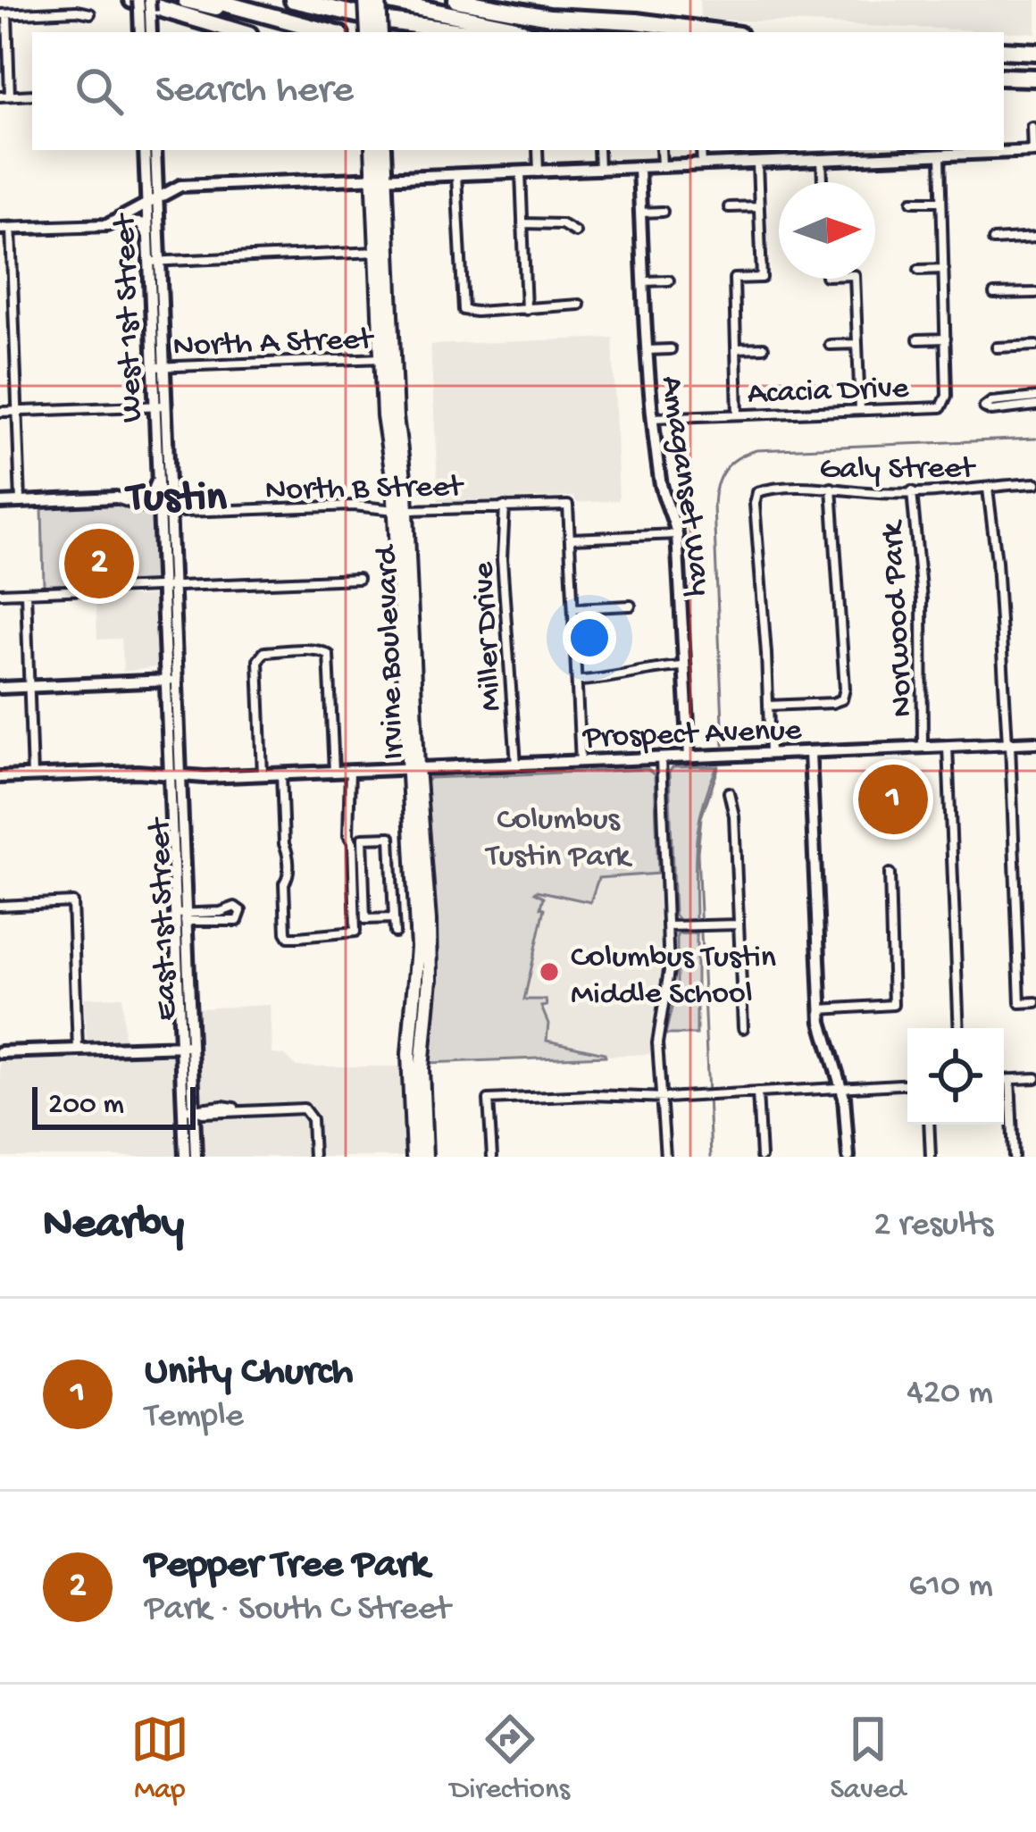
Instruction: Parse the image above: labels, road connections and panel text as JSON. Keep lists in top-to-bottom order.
{
  "streets": {
    "main road": [
      "West 1st Street",
      "Amaganset Way",
      "Irvine Boulevard",
      "Prospect Avenue",
      "East 1st Street"
    ],
    "street": [
      "North A Street",
      "Acacia Drive",
      "Galy Street",
      "North B Street",
      "Norwood Park",
      "Miller Drive"
    ]
  },
  "crossings": [
    ["West 1st Street", "North A Street"],
    ["West 1st Street", "North B Street"],
    ["West 1st Street", "East 1st Street"],
    ["North A Street", "Irvine Boulevard"],
    ["Acacia Drive", "Amaganset Way"],
    ["Galy Street", "Norwood Park"],
    ["North B Street", "Miller Drive"],
    ["North B Street", "Irvine Boulevard"],
    ["Amaganset Way", "Prospect Avenue"],
    ["Norwood Park", "Prospect Avenue"],
    ["Miller Drive", "Prospect Avenue"],
    ["Irvine Boulevard", "Prospect Avenue"],
    ["Prospect Avenue", "East 1st Street"]
  ],
  "districts": ["Tustin"],
  "parks": ["Columbus Tustin Park"],
  "places": ["Columbus Tustin Middle School"],
  "scale_bar": "200 m",
  "north": "right",
  "page": {
    "search": "Search here",
    "pins": ["2", "1"],
    "scale": "200 m",
    "heading": ["Nearby", "2 results"],
    "list": [
      {
        "mark": "1",
        "name": "Unity Church",
        "note": "Temple",
        "value": "420 m"
      },
      {
        "mark": "2",
        "name": "Pepper Tree Park",
        "note": "Park · South C Street",
        "value": "610 m"
      }
    ],
    "nav": ["Map", "Directions", "Saved"]
  }
}
